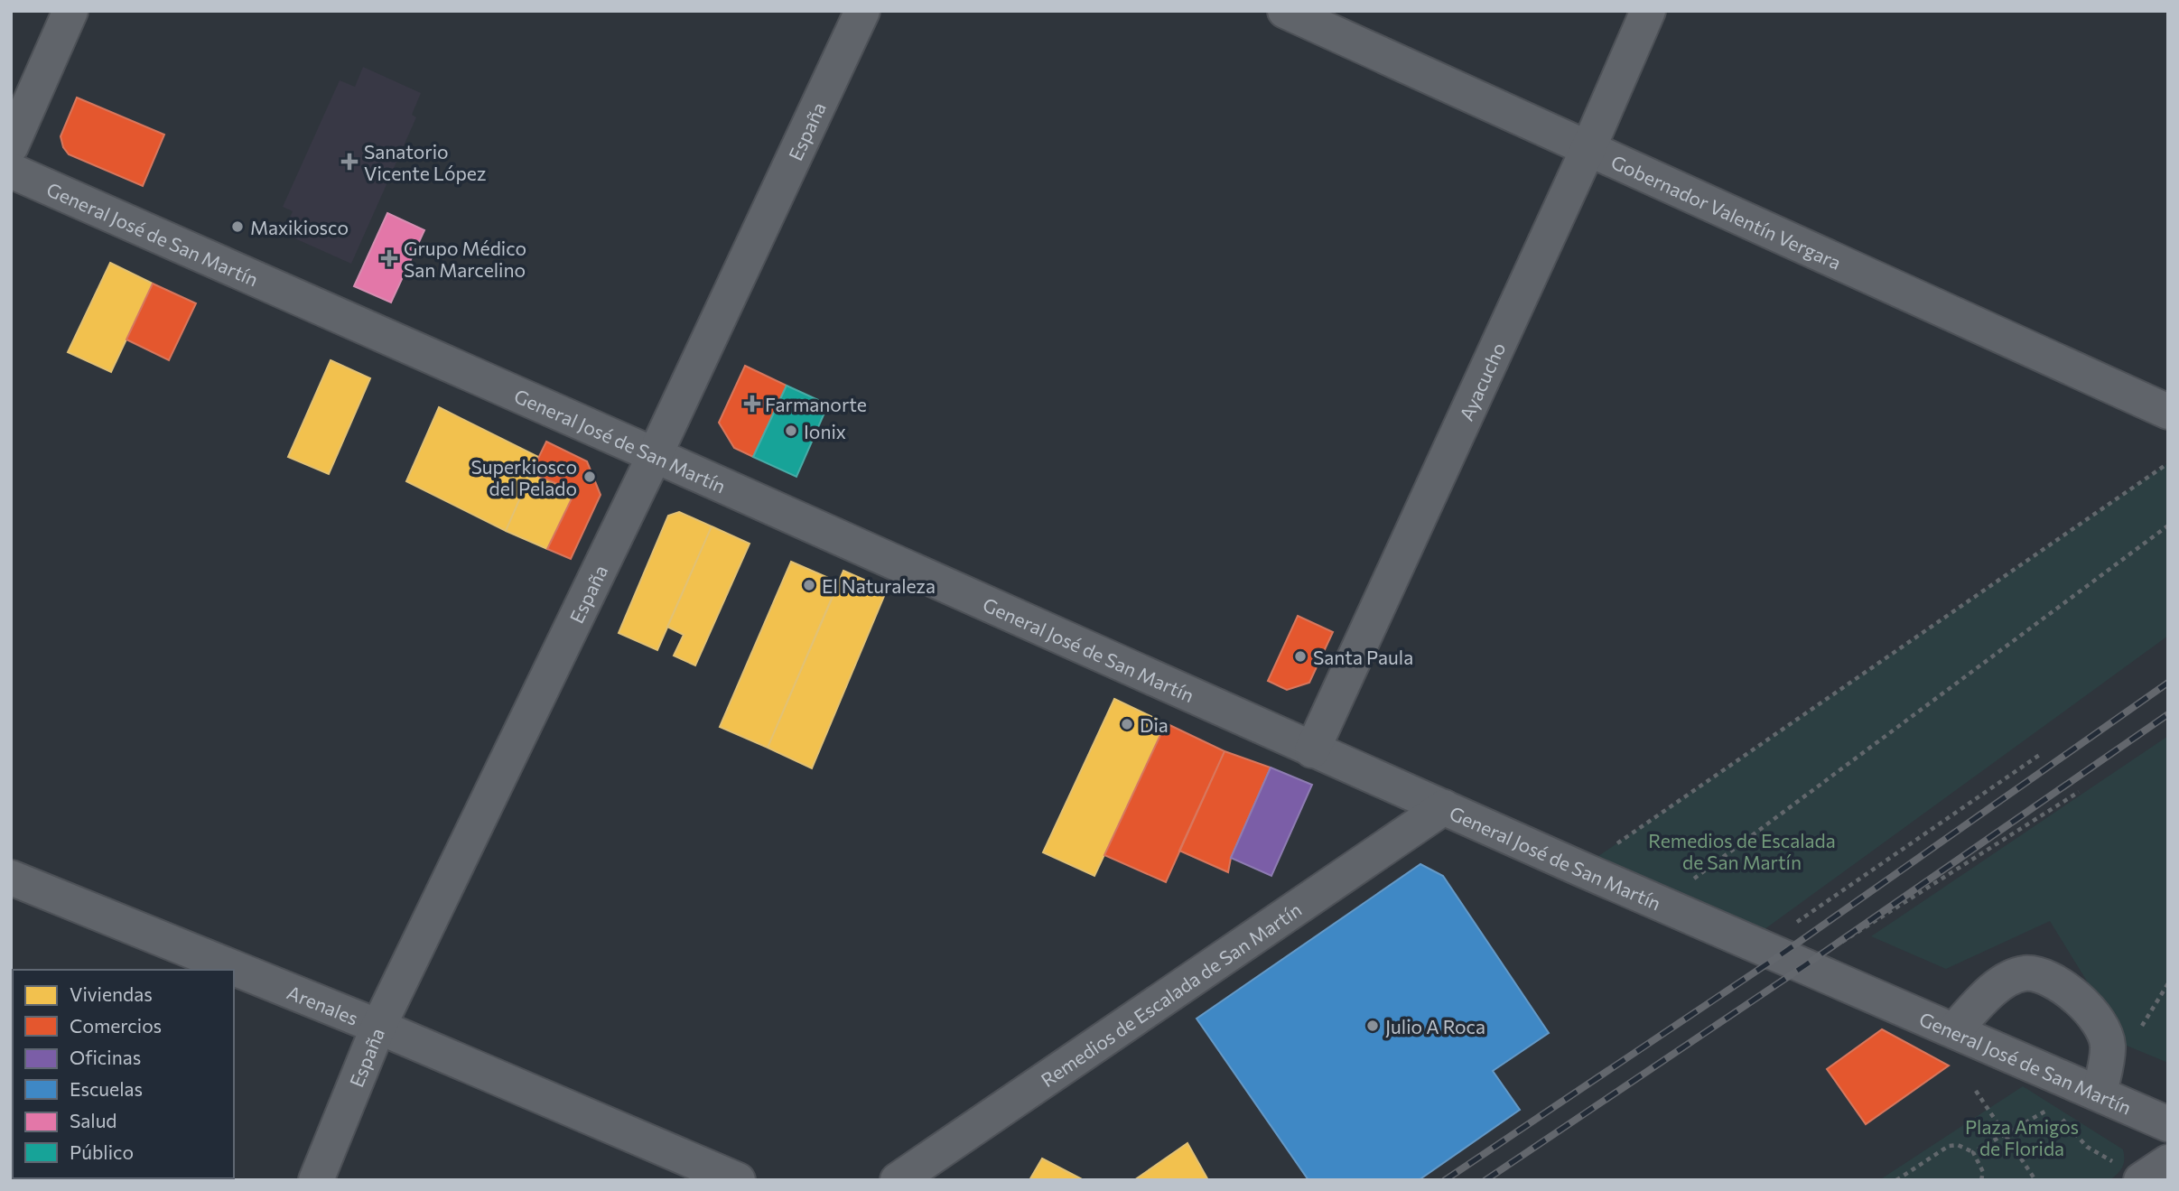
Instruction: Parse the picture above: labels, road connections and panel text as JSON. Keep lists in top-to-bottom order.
{
  "streets": {
    "street": [
      "España",
      "Gobernador Valentín Vergara",
      "General José de San Martín",
      "Ayacucho",
      "Remedios de Escalada de San Martín",
      "Arenales"
    ]
  },
  "crossings": [
    ["España", "General José de San Martín"],
    ["España", "Arenales"],
    ["Gobernador Valentín Vergara", "Ayacucho"],
    ["General José de San Martín", "Ayacucho"],
    ["General José de San Martín", "Remedios de Escalada de San Martín"]
  ],
  "parks": ["Remedios de Escalada de San Martín", "Plaza Amigos de Florida"],
  "places": {
    "health": ["Sanatorio Vicente López", "Grupo Médico San Marcelino", "Farmanorte"],
    "other": [
      "Maxikiosco",
      "Ionix",
      "Superkiosco del Pelado",
      "El Naturaleza",
      "Santa Paula",
      "Dia",
      "Julio A Roca"
    ]
  },
  "legend": [
    "Viviendas",
    "Comercios",
    "Oficinas",
    "Escuelas",
    "Salud",
    "Público"
  ]
}
